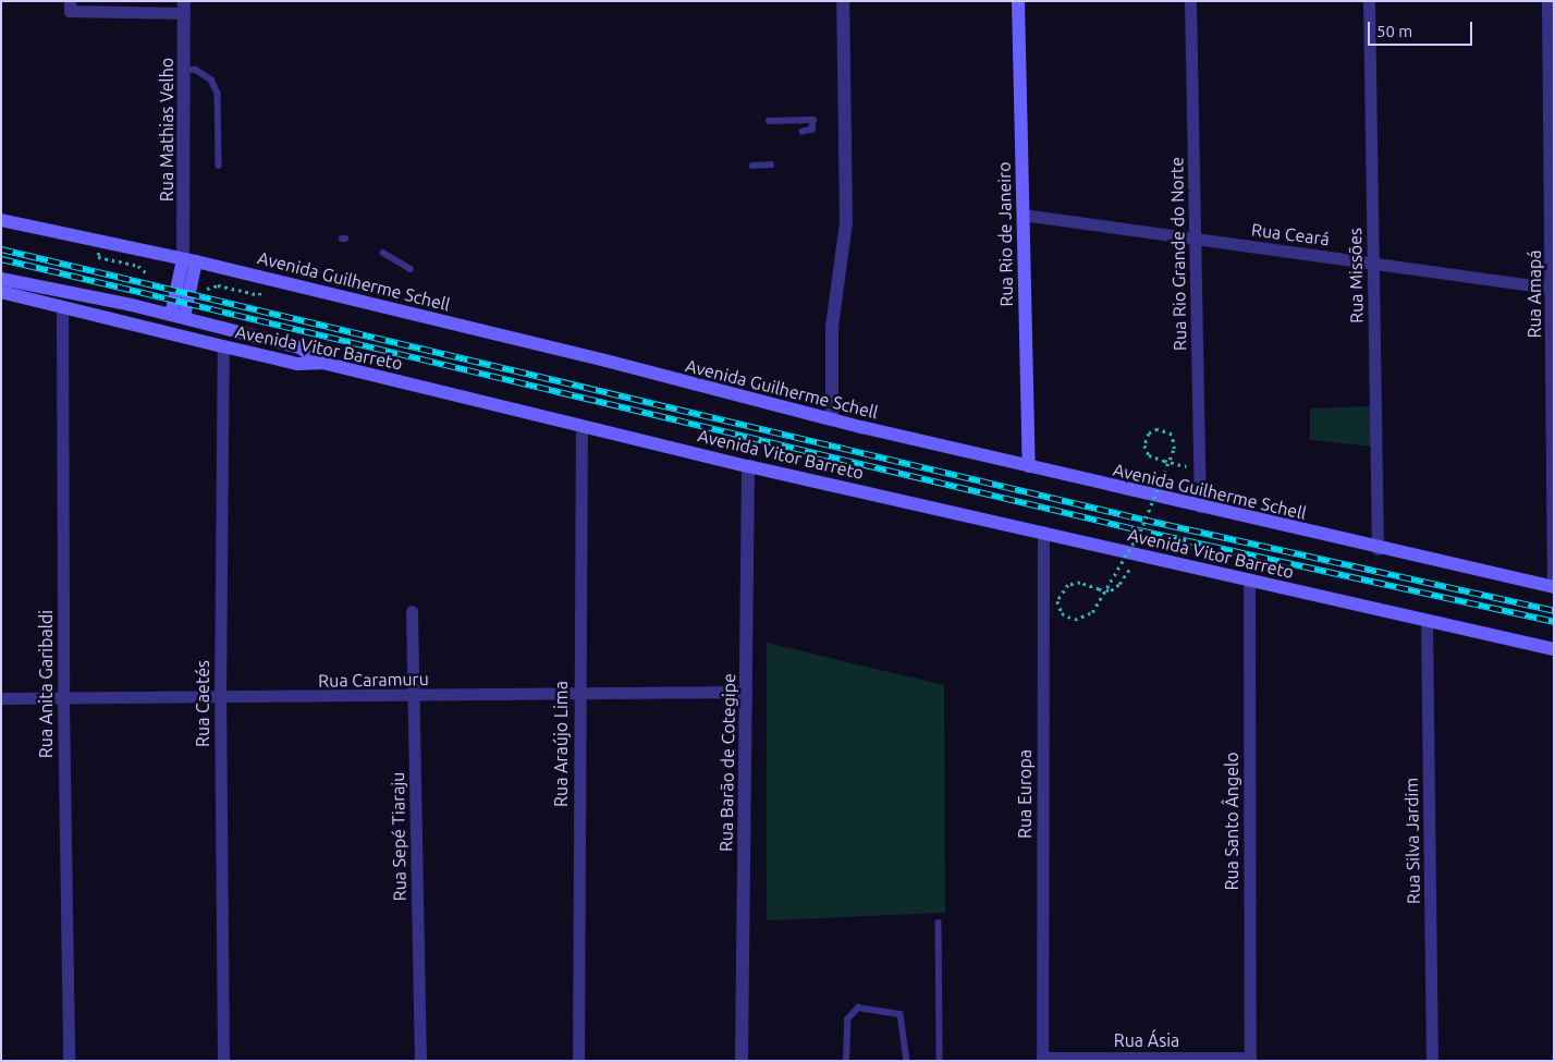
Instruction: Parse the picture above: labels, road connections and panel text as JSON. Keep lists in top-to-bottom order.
{
  "streets": {
    "main road": ["Rua Rio de Janeiro", "Avenida Guilherme Schell", "Avenida Vitor Barreto"],
    "street": [
      "Rua Mathias Velho",
      "Rua Ceará",
      "Rua Rio Grande do Norte",
      "Rua Missões",
      "Rua Amapá",
      "Rua Caramuru",
      "Rua Anita Garibaldi",
      "Rua Caetés",
      "Rua Araújo Lima",
      "Rua Barão de Cotegipe",
      "Rua Europa",
      "Rua Santo Ângelo",
      "Rua Sepé Tiaraju",
      "Rua Silva Jardim",
      "Rua Ásia"
    ]
  },
  "crossings": [
    ["Rua Mathias Velho", "Avenida Guilherme Schell"],
    ["Rua Rio de Janeiro", "Rua Ceará"],
    ["Rua Rio de Janeiro", "Avenida Guilherme Schell"],
    ["Rua Ceará", "Rua Rio Grande do Norte"],
    ["Rua Ceará", "Rua Missões"],
    ["Rua Ceará", "Rua Amapá"],
    ["Rua Rio Grande do Norte", "Avenida Guilherme Schell"],
    ["Rua Missões", "Avenida Guilherme Schell"],
    ["Avenida Guilherme Schell", "Rua Amapá"],
    ["Avenida Vitor Barreto", "Rua Anita Garibaldi"],
    ["Avenida Vitor Barreto", "Rua Caetés"],
    ["Avenida Vitor Barreto", "Rua Araújo Lima"],
    ["Avenida Vitor Barreto", "Rua Barão de Cotegipe"],
    ["Avenida Vitor Barreto", "Rua Europa"],
    ["Avenida Vitor Barreto", "Rua Santo Ângelo"],
    ["Avenida Vitor Barreto", "Rua Silva Jardim"],
    ["Rua Caramuru", "Rua Anita Garibaldi"],
    ["Rua Caramuru", "Rua Caetés"],
    ["Rua Caramuru", "Rua Araújo Lima"],
    ["Rua Caramuru", "Rua Barão de Cotegipe"],
    ["Rua Caramuru", "Rua Sepé Tiaraju"],
    ["Rua Europa", "Rua Ásia"],
    ["Rua Santo Ângelo", "Rua Ásia"]
  ],
  "scale_bar": "50 m"
}
